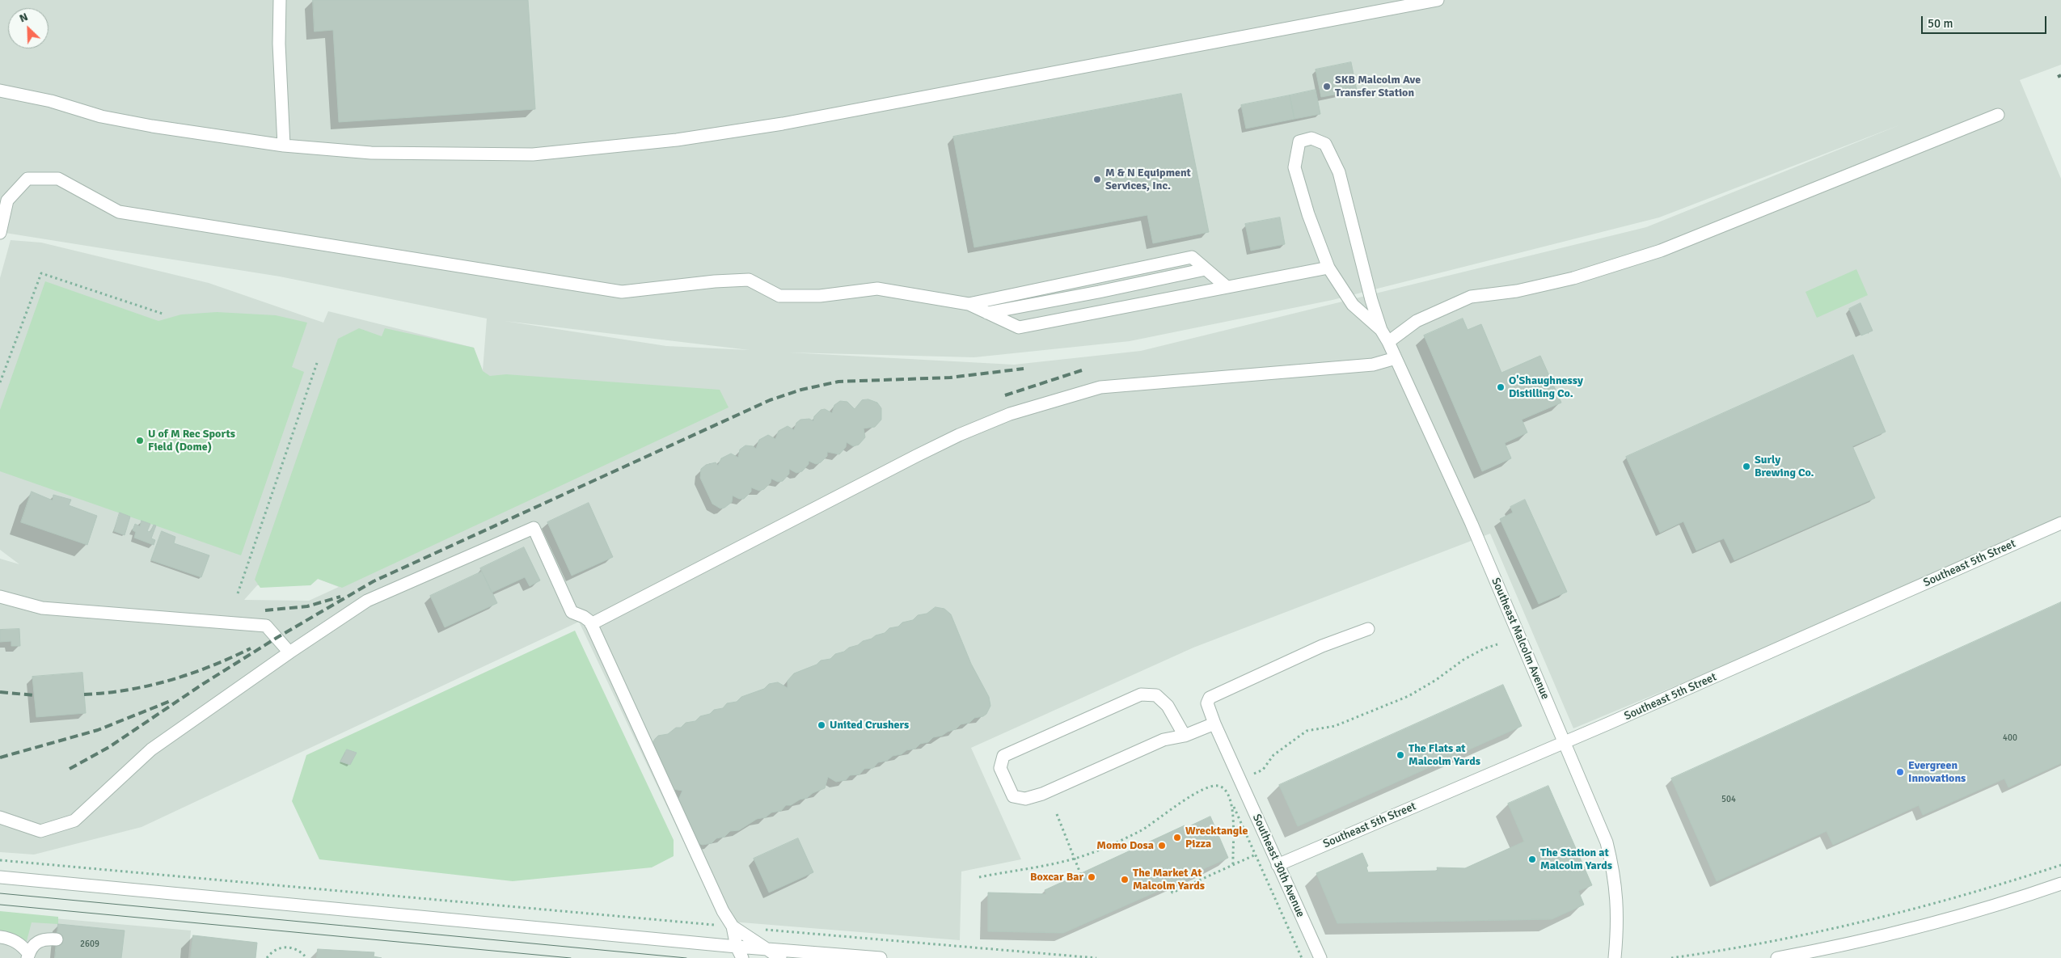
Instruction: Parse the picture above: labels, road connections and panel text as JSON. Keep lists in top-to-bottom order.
{
  "streets": {
    "street": ["Southeast 5th Street", "Southeast Malcolm Avenue", "Southeast 30th Avenue"]
  },
  "crossings": [
    ["Southeast 5th Street", "Southeast Malcolm Avenue"],
    ["Southeast 5th Street", "Southeast 30th Avenue"]
  ],
  "places": [
    "SKB Malcolm Ave Transfer Station",
    "M & N Equipment Services, Inc.",
    "O'Shaughnessy Distilling Co.",
    "U of M Rec Sports Field (Dome)",
    "Surly Brewing Co.",
    "United Crushers",
    "The Flats at Malcolm Yards",
    "Evergreen Innovations",
    "Wrecktangle Pizza",
    "Momo Dosa",
    "The Station at Malcolm Yards",
    "Boxcar Bar",
    "The Market At Malcolm Yards"
  ],
  "house_numbers": ["400", "504", "2609"],
  "scale_bar": "50 m",
  "north": "top left"
}
